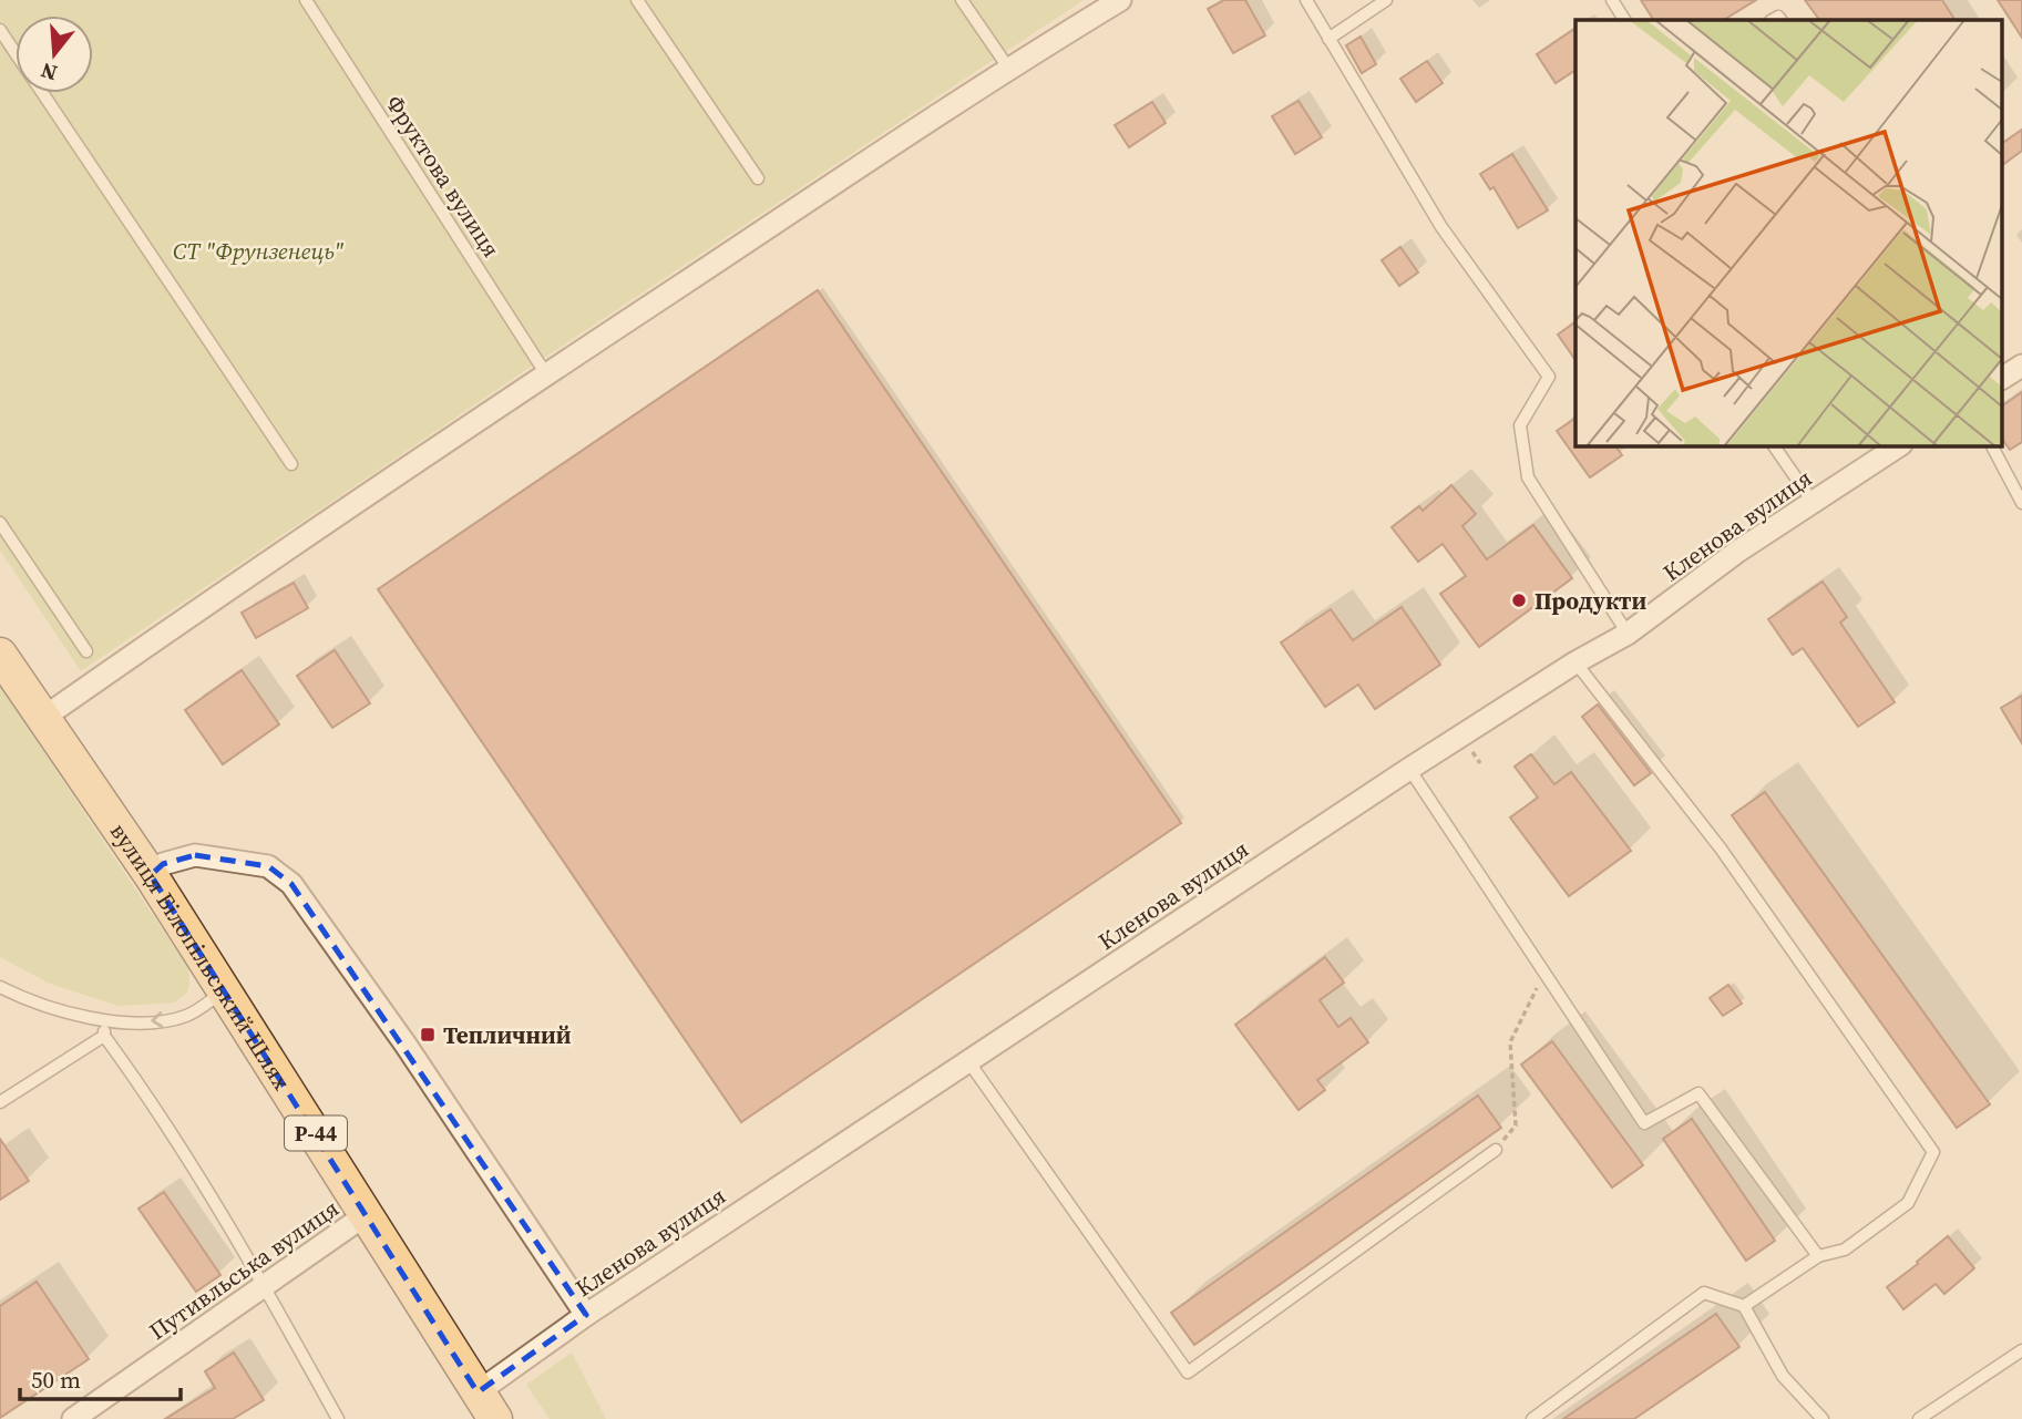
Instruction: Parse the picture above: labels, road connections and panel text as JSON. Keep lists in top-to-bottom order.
{
  "streets": {
    "main road": ["вулиця Білопільський Шлях", "Р-44"],
    "street": ["Кленова вулиця", "Путивльська вулиця"],
    "lane": ["Фруктова вулиця"]
  },
  "crossings": [
    ["Кленова вулиця", "вулиця Білопільський Шлях"],
    ["вулиця Білопільський Шлях", "Путивльська вулиця"]
  ],
  "parks": ["СТ \"Фрунзенець\""],
  "places": {
    "other": ["Продукти"],
    "transit": ["Тепличний"]
  },
  "scale_bar": "50 m",
  "north": "bottom"
}
